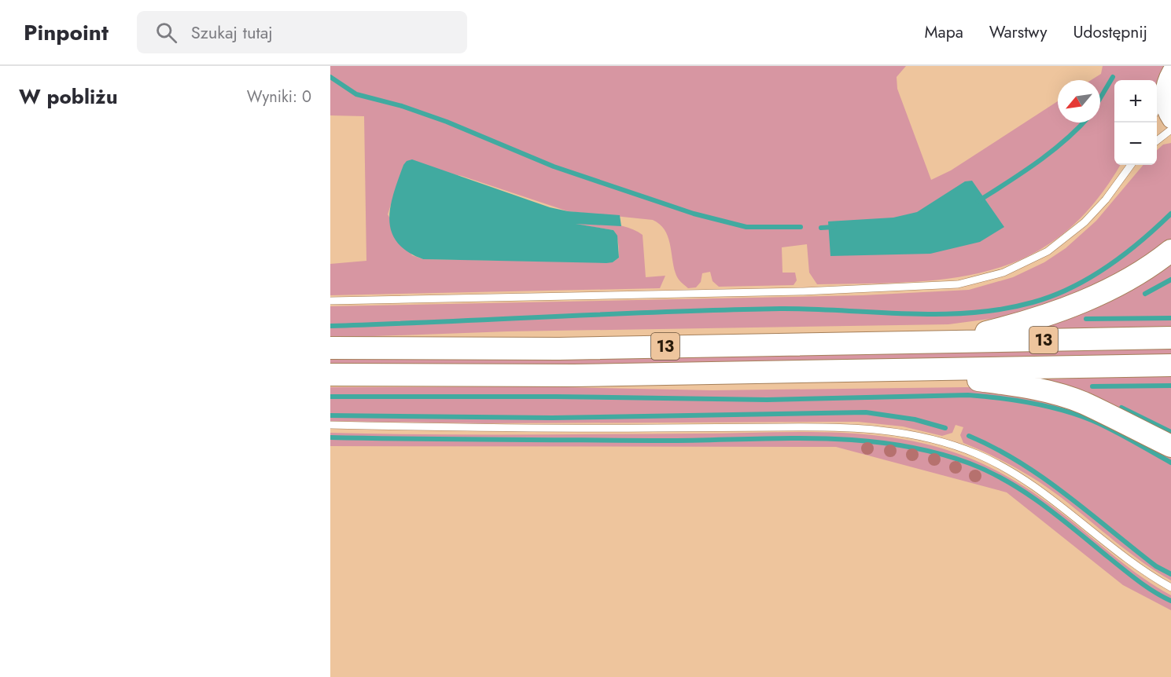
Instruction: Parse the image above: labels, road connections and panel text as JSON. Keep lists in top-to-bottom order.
{
  "streets": {
    "main road": ["13"]
  },
  "north": "bottom left",
  "page": {
    "header": "Pinpoint",
    "search": "Szukaj tutaj",
    "nav": ["Mapa", "Warstwy", "Udostępnij"],
    "heading": ["W pobliżu", "Wyniki: 0"],
    "map_buttons": ["+", "−"]
  }
}
